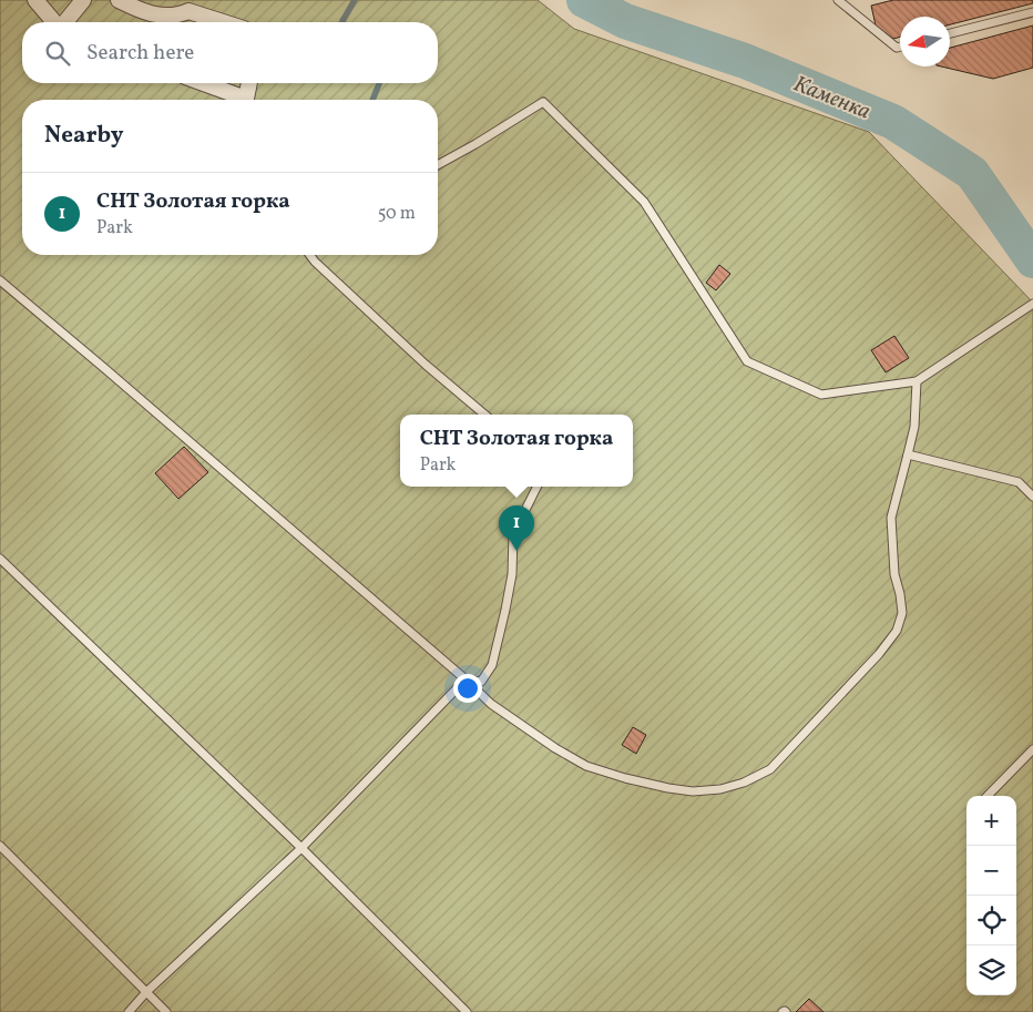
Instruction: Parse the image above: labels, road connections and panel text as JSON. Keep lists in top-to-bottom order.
{
  "water": ["Каменка"],
  "north": "left",
  "page": {
    "search": "Search here",
    "heading": "Nearby",
    "list": [
      {
        "mark": "1",
        "name": "СНТ Золотая горка",
        "note": "Park",
        "value": "50 m"
      }
    ],
    "popup": ["СНТ Золотая горка", "Park"],
    "pins": "1",
    "map_buttons": ["+", "−"]
  }
}
